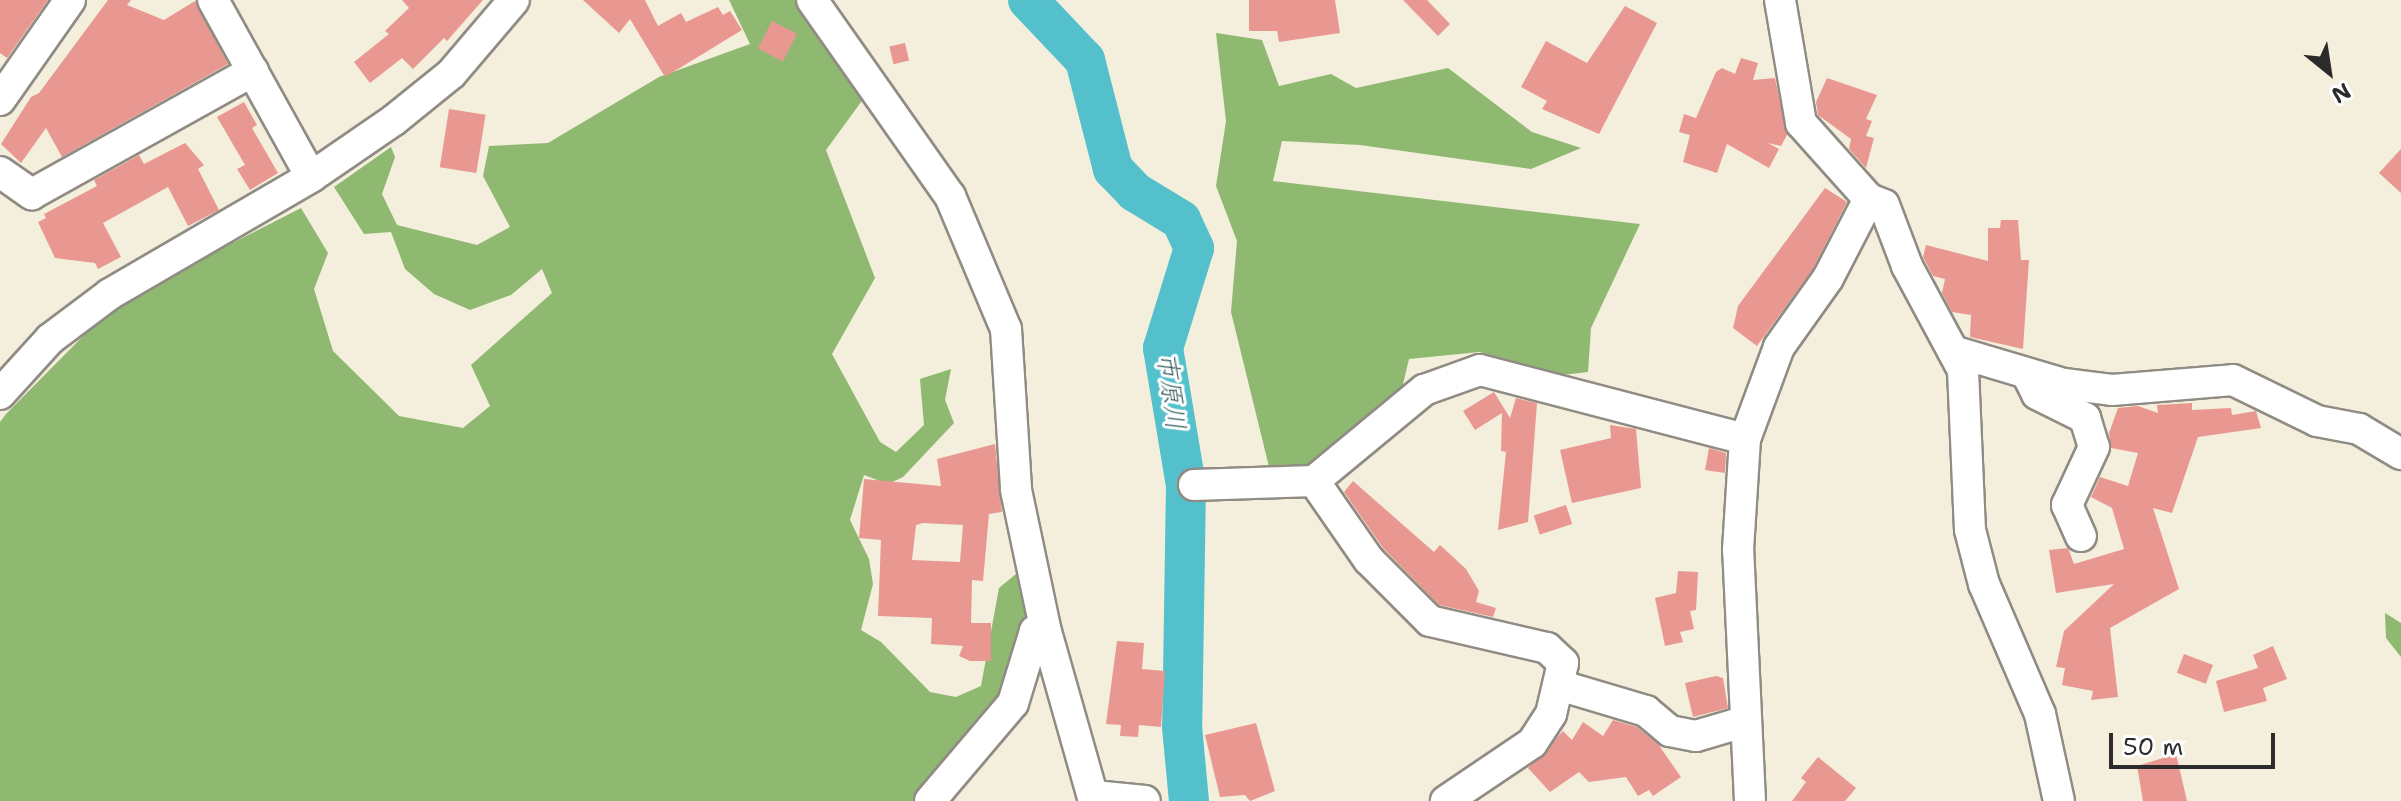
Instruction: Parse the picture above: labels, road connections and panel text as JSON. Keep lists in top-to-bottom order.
{
  "water": ["市原川"],
  "scale_bar": "50 m",
  "north": "bottom right"
}
